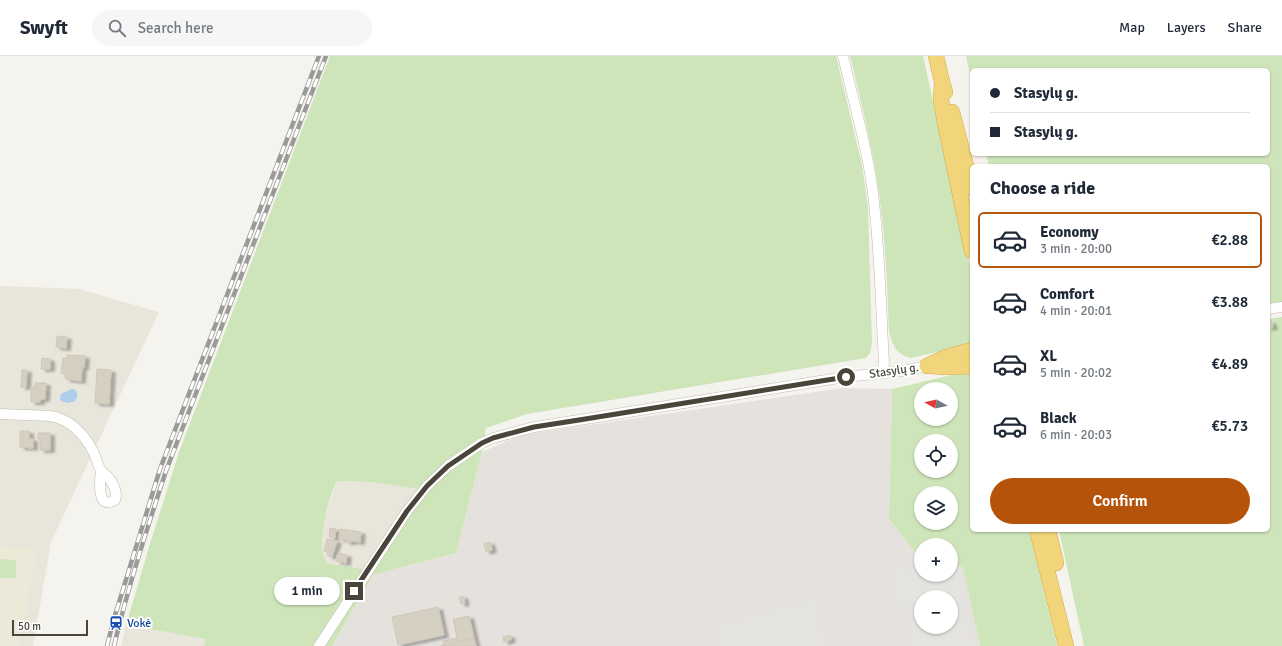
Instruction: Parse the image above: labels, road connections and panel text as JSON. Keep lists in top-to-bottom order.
{
  "streets": {
    "street": ["Stasylų g."]
  },
  "places": {
    "station": ["Vokė"]
  },
  "scale_bar": "50 m",
  "north": "left",
  "page": {
    "header": "Swyft",
    "search": "Search here",
    "nav": ["Map", "Layers", "Share"],
    "banner": ["Stasylų g.", "Stasylų g."],
    "heading": "Choose a ride",
    "list": [
      {
        "name": "Economy",
        "note": "3 min · 20:00",
        "value": "€2.88"
      },
      {
        "name": "Comfort",
        "note": "4 min · 20:01",
        "value": "€3.88"
      },
      {
        "name": "XL",
        "note": "5 min · 20:02",
        "value": "€4.89"
      },
      {
        "name": "Black",
        "note": "6 min · 20:03",
        "value": "€5.73"
      }
    ],
    "map_buttons": ["+", "−"],
    "buttons": "Confirm",
    "bubble": "1 min",
    "scale": "50 m"
  }
}
